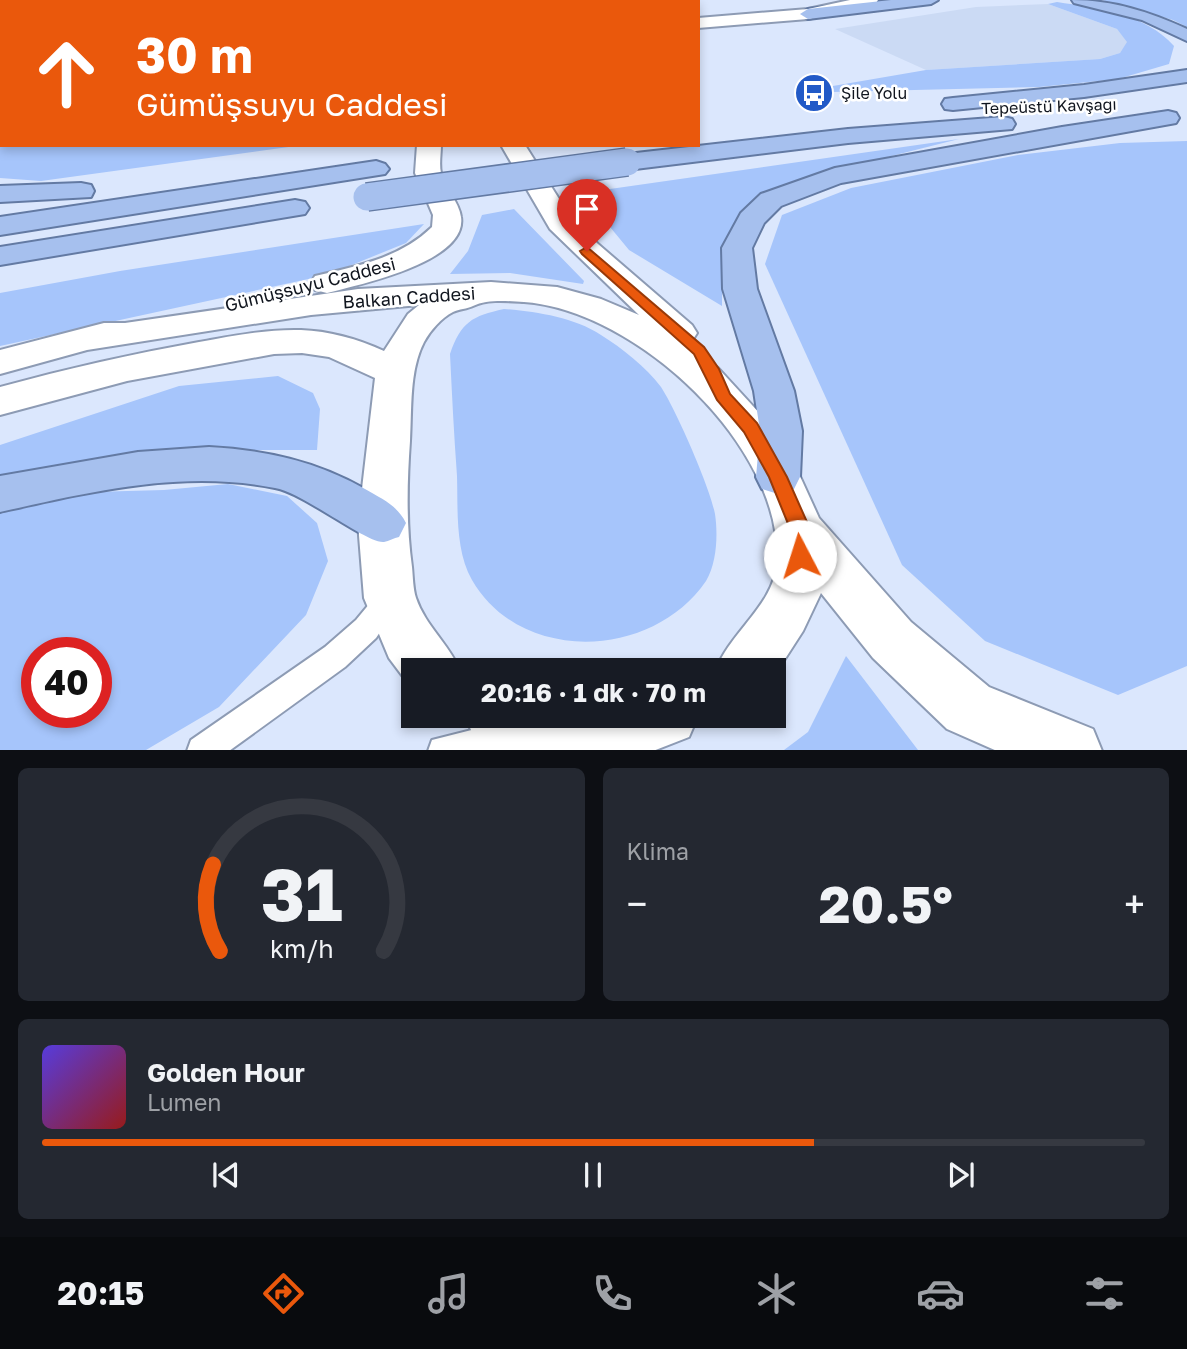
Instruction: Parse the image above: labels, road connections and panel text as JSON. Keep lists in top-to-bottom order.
{
  "streets": {
    "highway": ["Tepeüstü Kavşağı"],
    "street": ["Gümüşsuyu Caddesi", "Balkan Caddesi"]
  },
  "crossings": [
    ["Gümüşsuyu Caddesi", "Balkan Caddesi"]
  ],
  "places": {
    "bus stop": ["Şile Yolu"]
  },
  "page": {
    "turn": ["30 m", "Gümüşsuyu Caddesi"],
    "limit": "40",
    "trip": "20:16 · 1 dk · 70 m",
    "tile": "Klima",
    "heat": ["−", "20.5°", "+"],
    "song": ["Golden Hour", "Lumen"],
    "tabs": "20:15",
    "gauge": ["31", "km/h"]
  }
}
